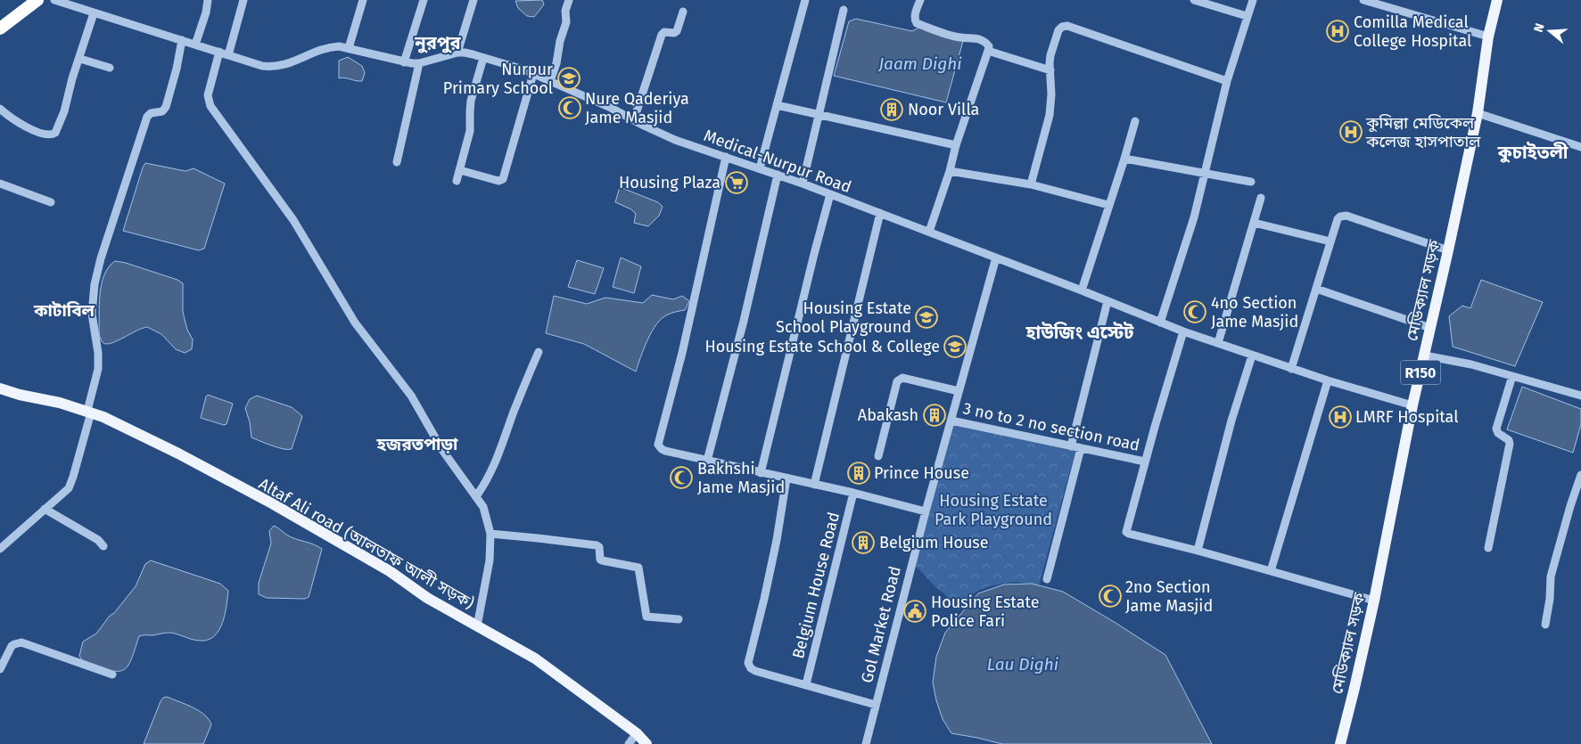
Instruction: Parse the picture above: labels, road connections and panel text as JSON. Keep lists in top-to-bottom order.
{
  "streets": {
    "main road": ["মেডিক্যাল সড়ক", "R150", "Altaf Ali road (আলতাফ আলী সড়ক)"],
    "street": [
      "Medical-Nurpur Road",
      "3 no to 2 no section road",
      "Belgium House Road",
      "Gol Market Road"
    ]
  },
  "crossings": [
    ["Medical-Nurpur Road", "মেডিক্যাল সড়ক"],
    ["Medical-Nurpur Road", "Gol Market Road"],
    ["3 no to 2 no section road", "Gol Market Road"]
  ],
  "districts": [
    "নুরপুর",
    "কুচাইতলী",
    "কাটাবিল",
    "হাউজিং এস্টেট",
    "হজরতপাড়া"
  ],
  "water": ["Jaam Dighi", "Lau Dighi"],
  "parks": ["Housing Estate Park Playground"],
  "places": {
    "hospital": ["Comilla Medical College Hospital", "কুমিল্লা মেডিকেল কলেজ হাসপাতাল", "LMRF Hospital"],
    "school or university": ["Nurpur Primary School", "Housing Estate School Playground", "Housing Estate School & College"],
    "mosque": [
      "Nure Qaderiya Jame Masjid",
      "4no Section Jame Masjid",
      "Bakhshi Jame Masjid",
      "2no Section Jame Masjid"
    ],
    "building": [
      "Noor Villa",
      "Abakash",
      "Prince House",
      "Belgium House"
    ],
    "supermarket": ["Housing Plaza"],
    "public building": ["Housing Estate Police Fari"]
  },
  "north": "left"
}
